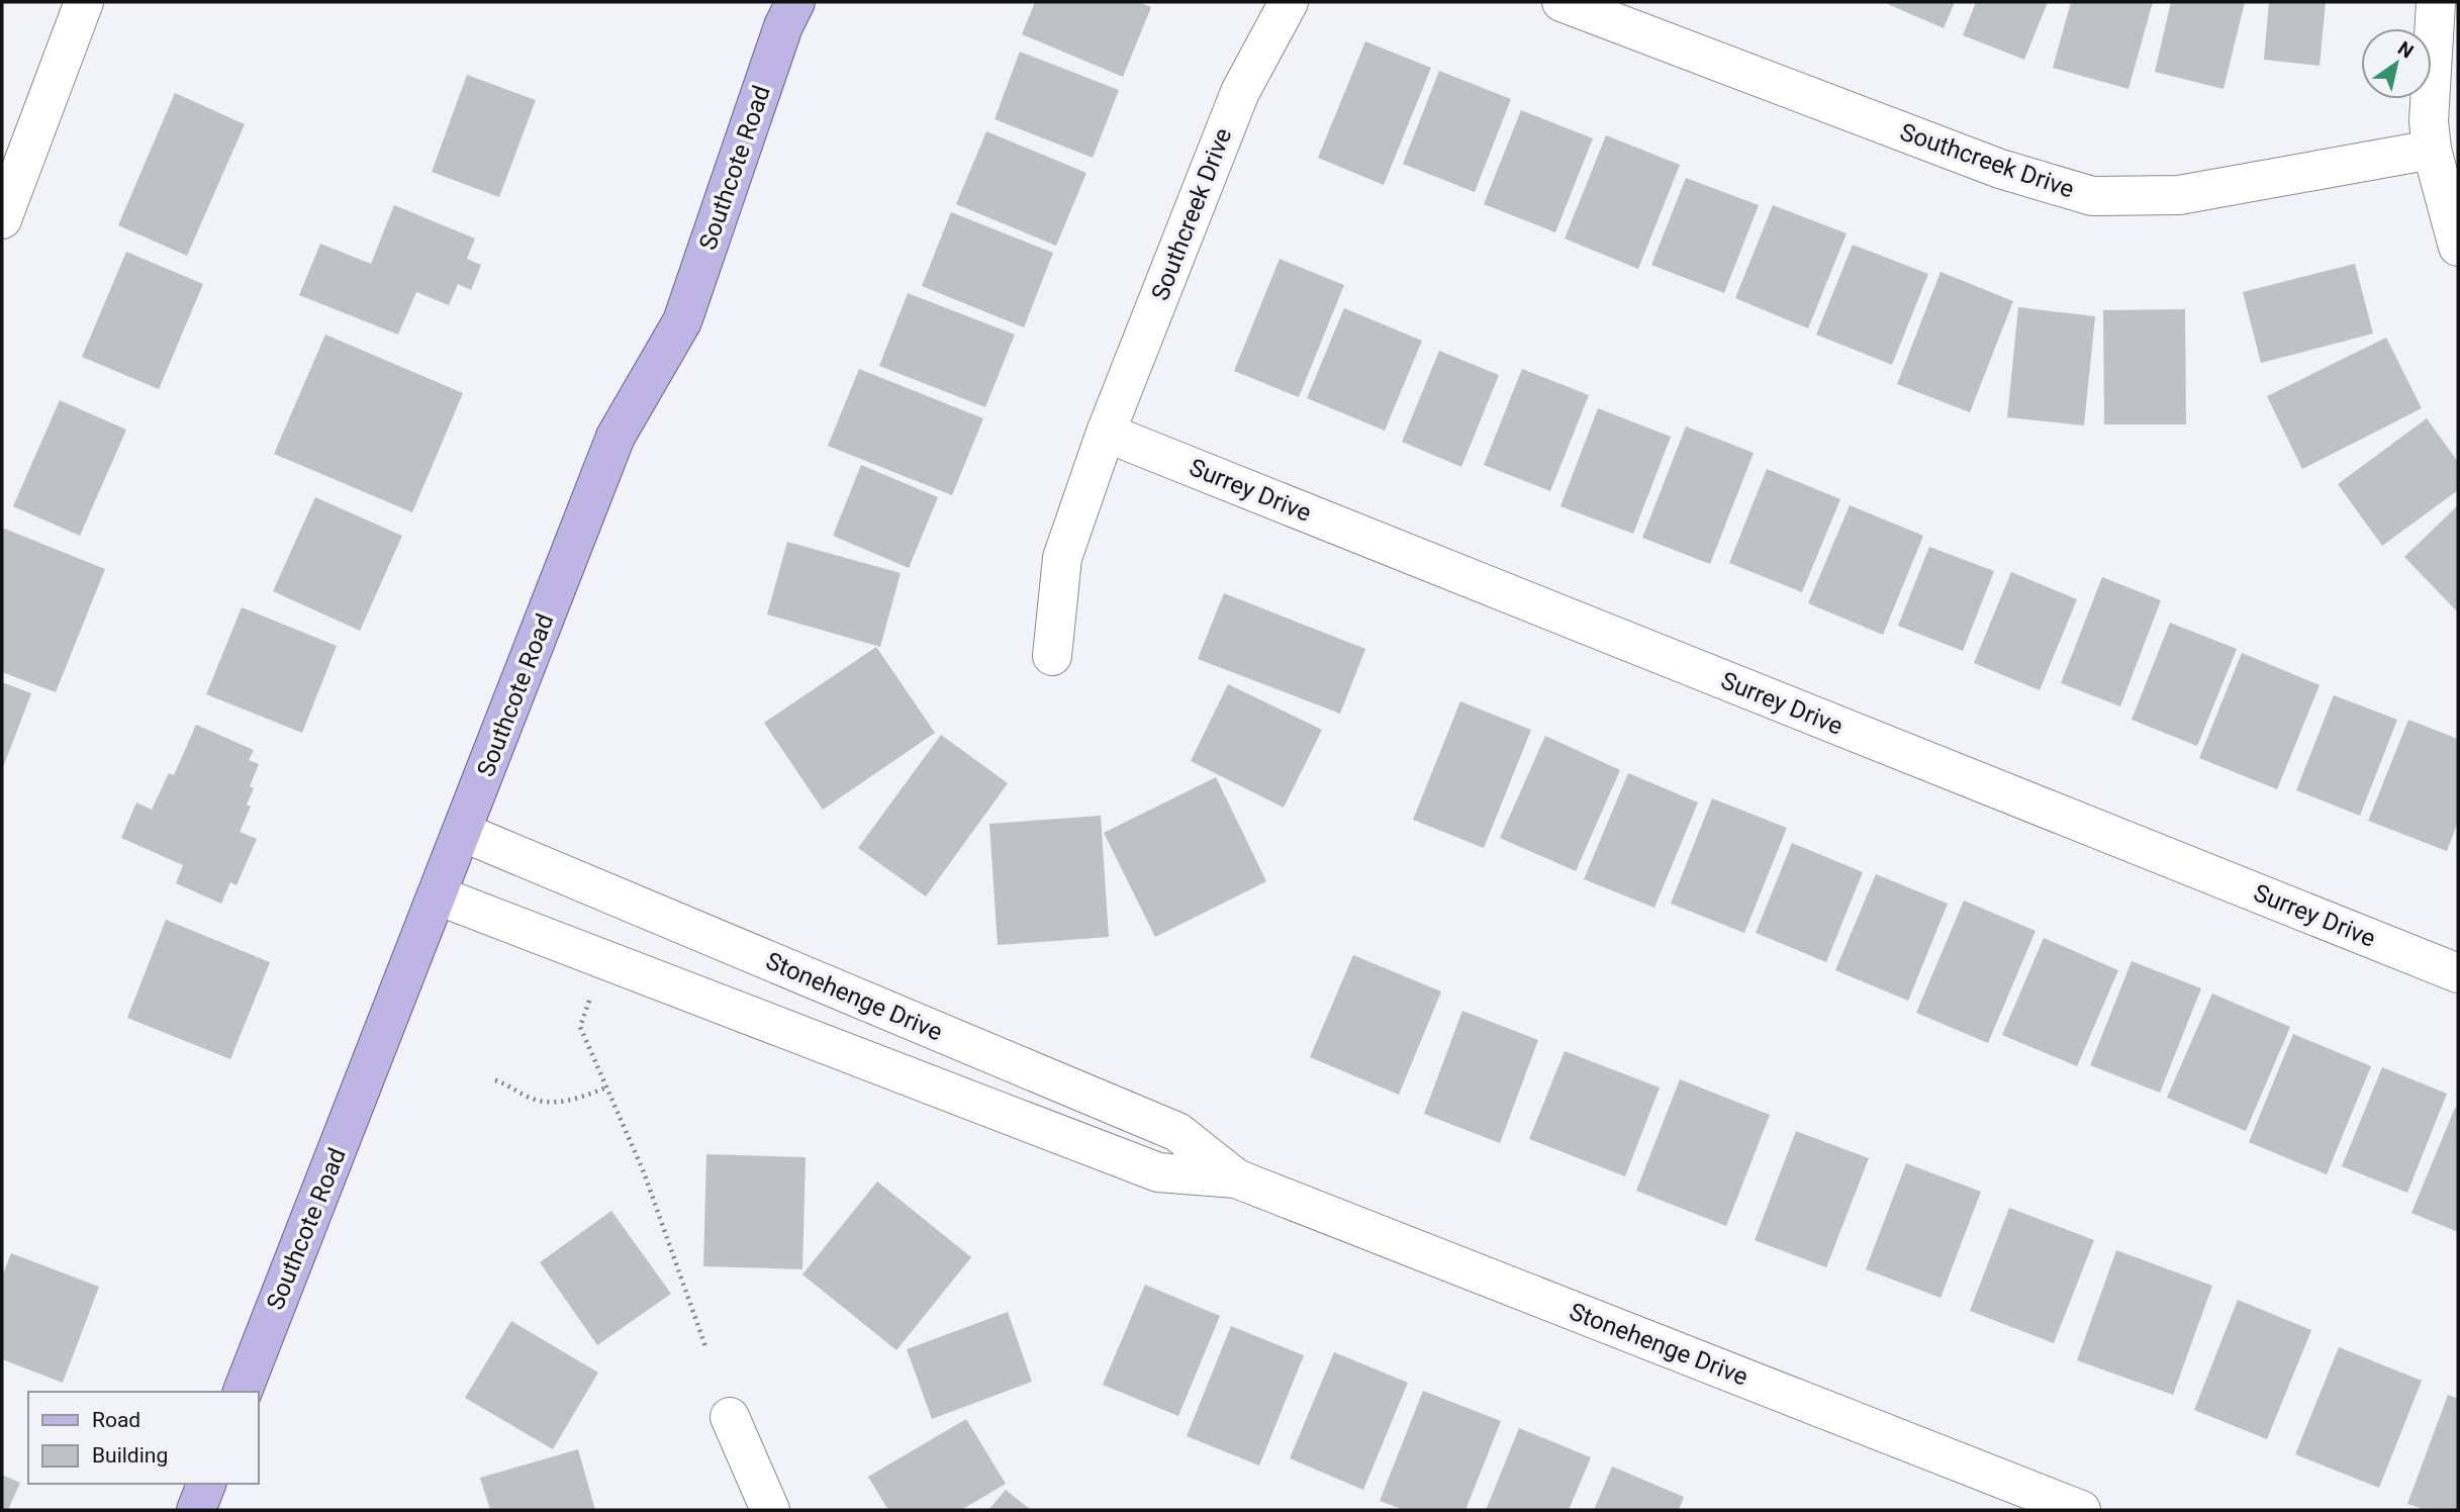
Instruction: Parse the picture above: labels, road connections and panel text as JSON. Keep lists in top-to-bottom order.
{
  "streets": {
    "main road": ["Southcote Road"],
    "street": ["Southcreek Drive", "Surrey Drive", "Stonehenge Drive"]
  },
  "crossings": [
    ["Southcreek Drive", "Surrey Drive"],
    ["Southcote Road", "Stonehenge Drive"]
  ],
  "legend": ["Road", "Building"],
  "north": "top right"
}
